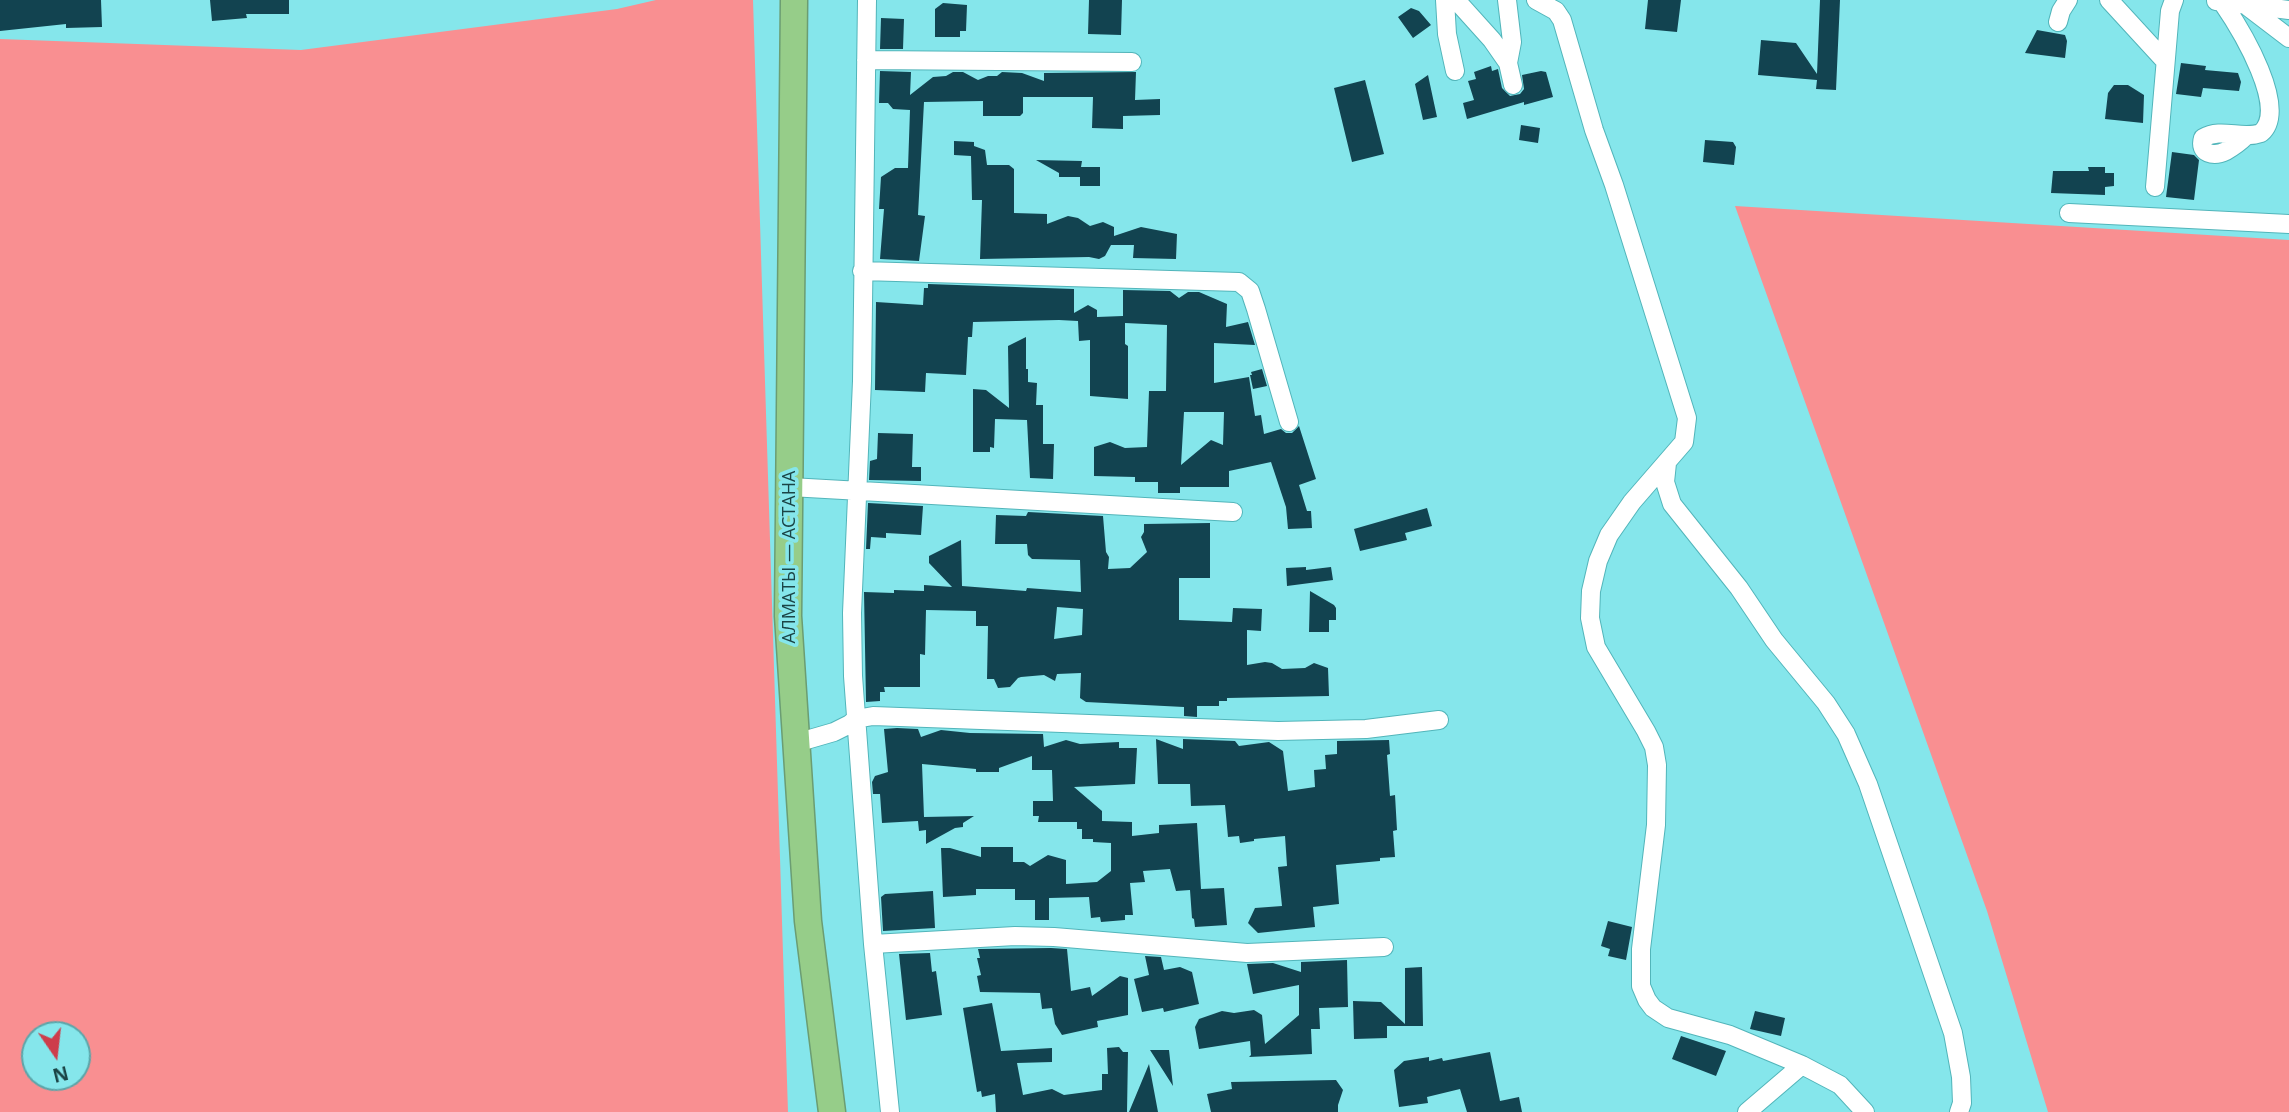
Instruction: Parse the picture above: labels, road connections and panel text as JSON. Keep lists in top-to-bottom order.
{
  "streets": {
    "highway": ["АЛМАТЫ — АСТАНА"]
  },
  "north": "bottom"
}
